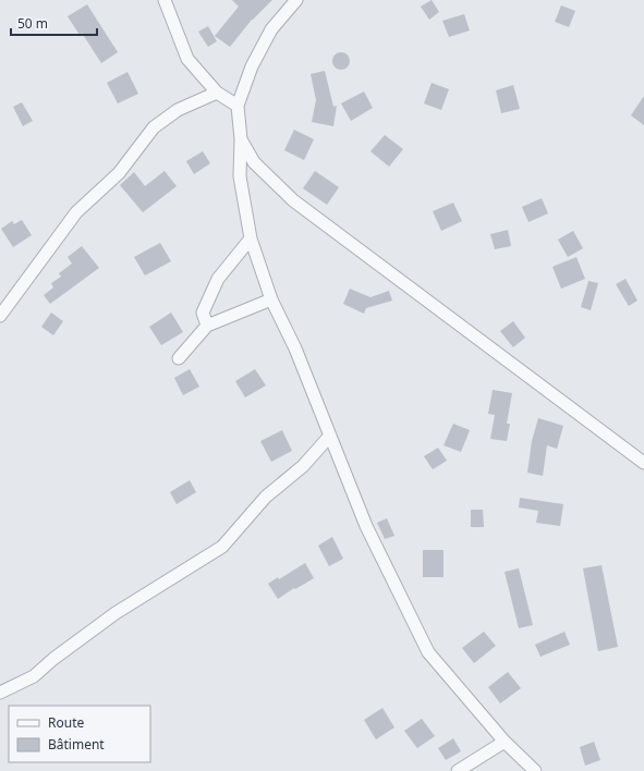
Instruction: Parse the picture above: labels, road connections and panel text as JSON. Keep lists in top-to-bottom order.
{
  "legend": ["Route", "Bâtiment"],
  "scale_bar": "50 m"
}
